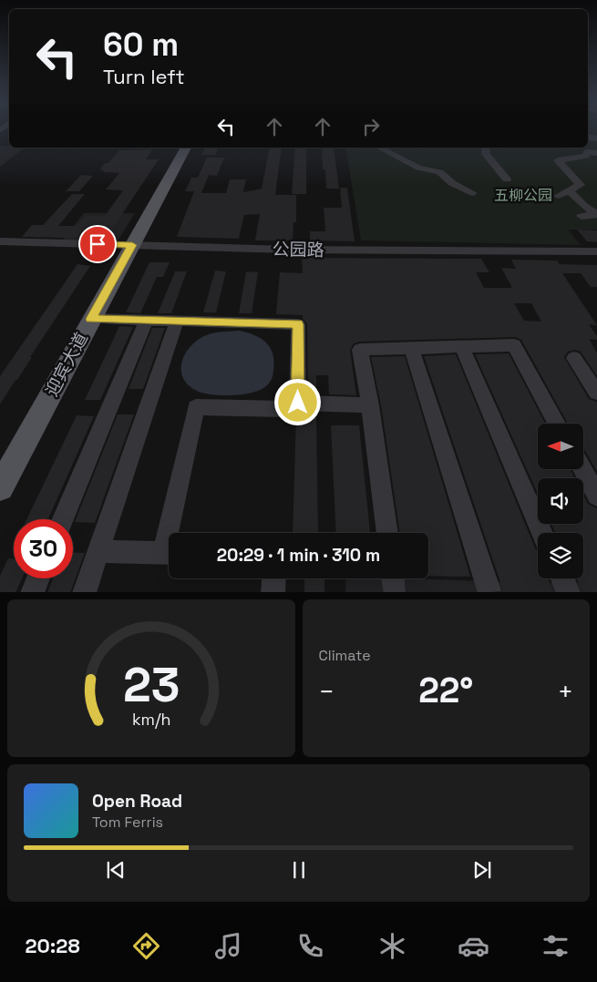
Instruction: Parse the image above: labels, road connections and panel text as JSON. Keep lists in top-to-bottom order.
{
  "streets": {
    "main road": ["迎宾大道"]
  },
  "parks": ["五柳公园"],
  "north": "left",
  "page": {
    "turn": ["60 m", "Turn left"],
    "limit": "30",
    "trip": "20:29 · 1 min · 310 m",
    "tile": "Climate",
    "heat": ["−", "22°", "+"],
    "song": ["Open Road", "Tom Ferris"],
    "tabs": "20:28",
    "gauge": ["23", "km/h"]
  }
}
